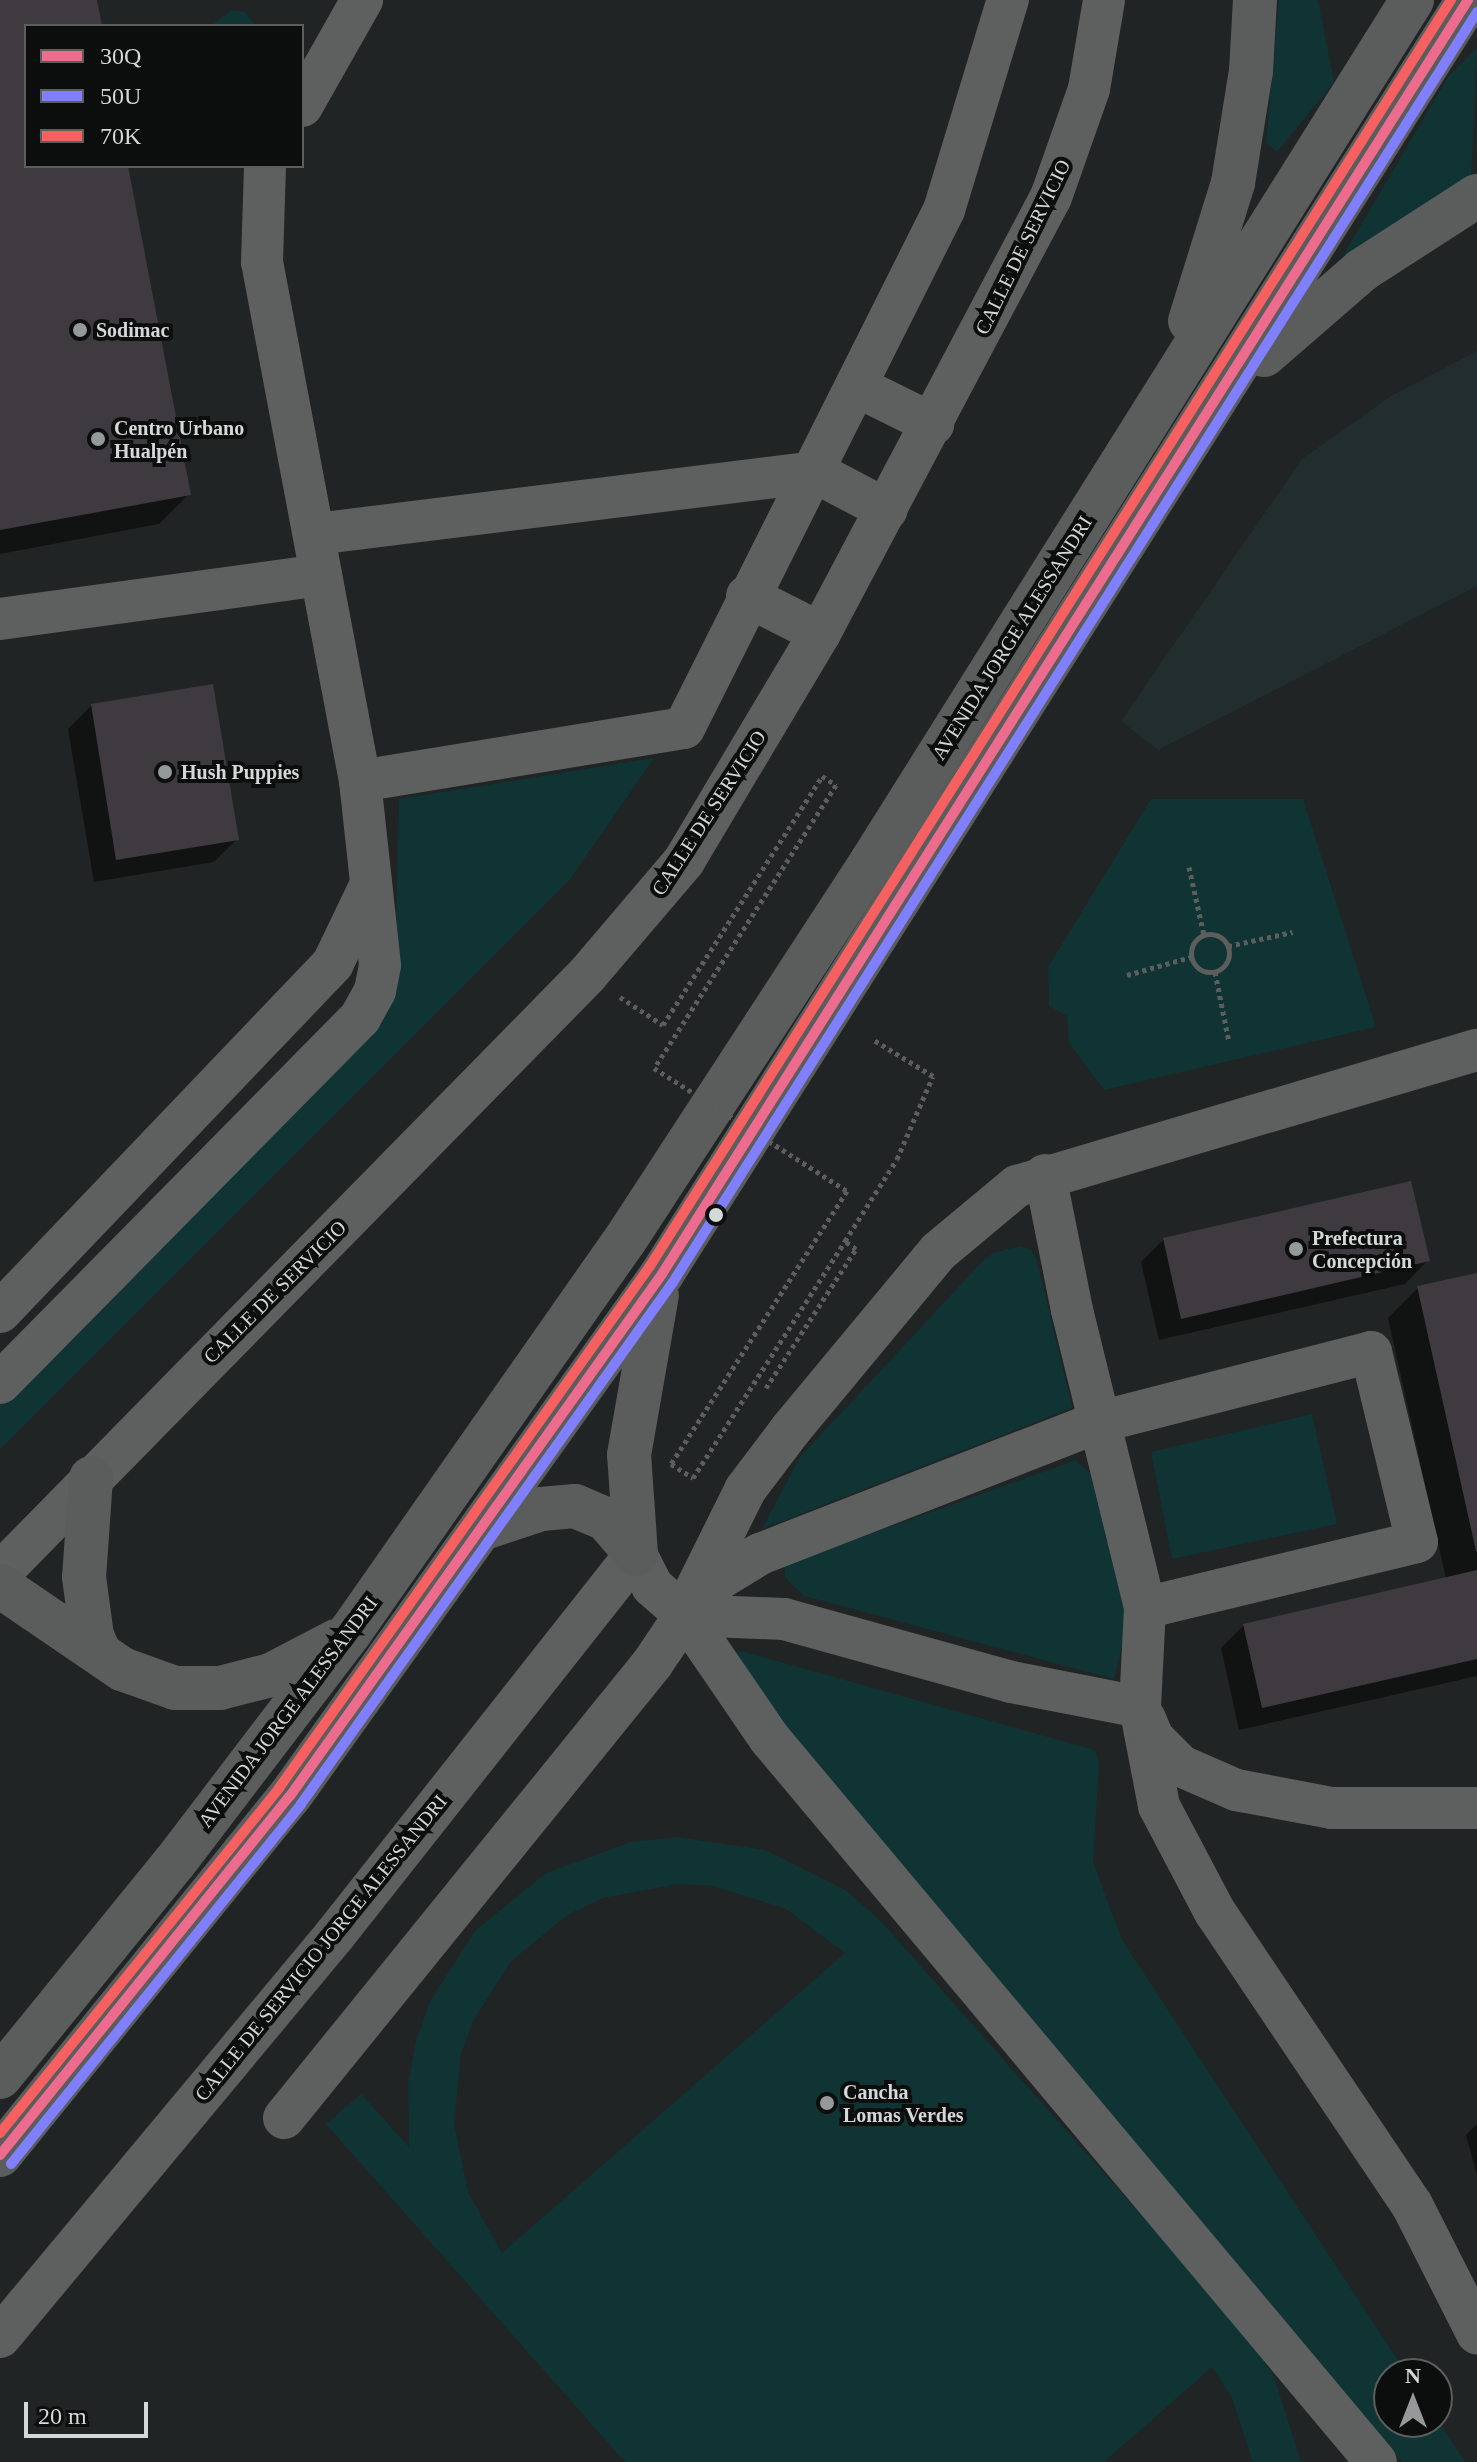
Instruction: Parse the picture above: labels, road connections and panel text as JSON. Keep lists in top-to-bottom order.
{
  "streets": {
    "highway": ["AVENIDA JORGE ALESSANDRI"],
    "street": ["CALLE DE SERVICIO", "CALLE DE SERVICIO JORGE ALESSANDRI"]
  },
  "places": [
    "Sodimac",
    "Centro Urbano Hualpén",
    "Hush Puppies",
    "Prefectura Concepción",
    "Cancha Lomas Verdes"
  ],
  "lines": ["transit line 30Q", "transit line 70K", "transit line 50U"],
  "legend": ["30Q", "50U", "70K"],
  "scale_bar": "20 m",
  "north": "top"
}
